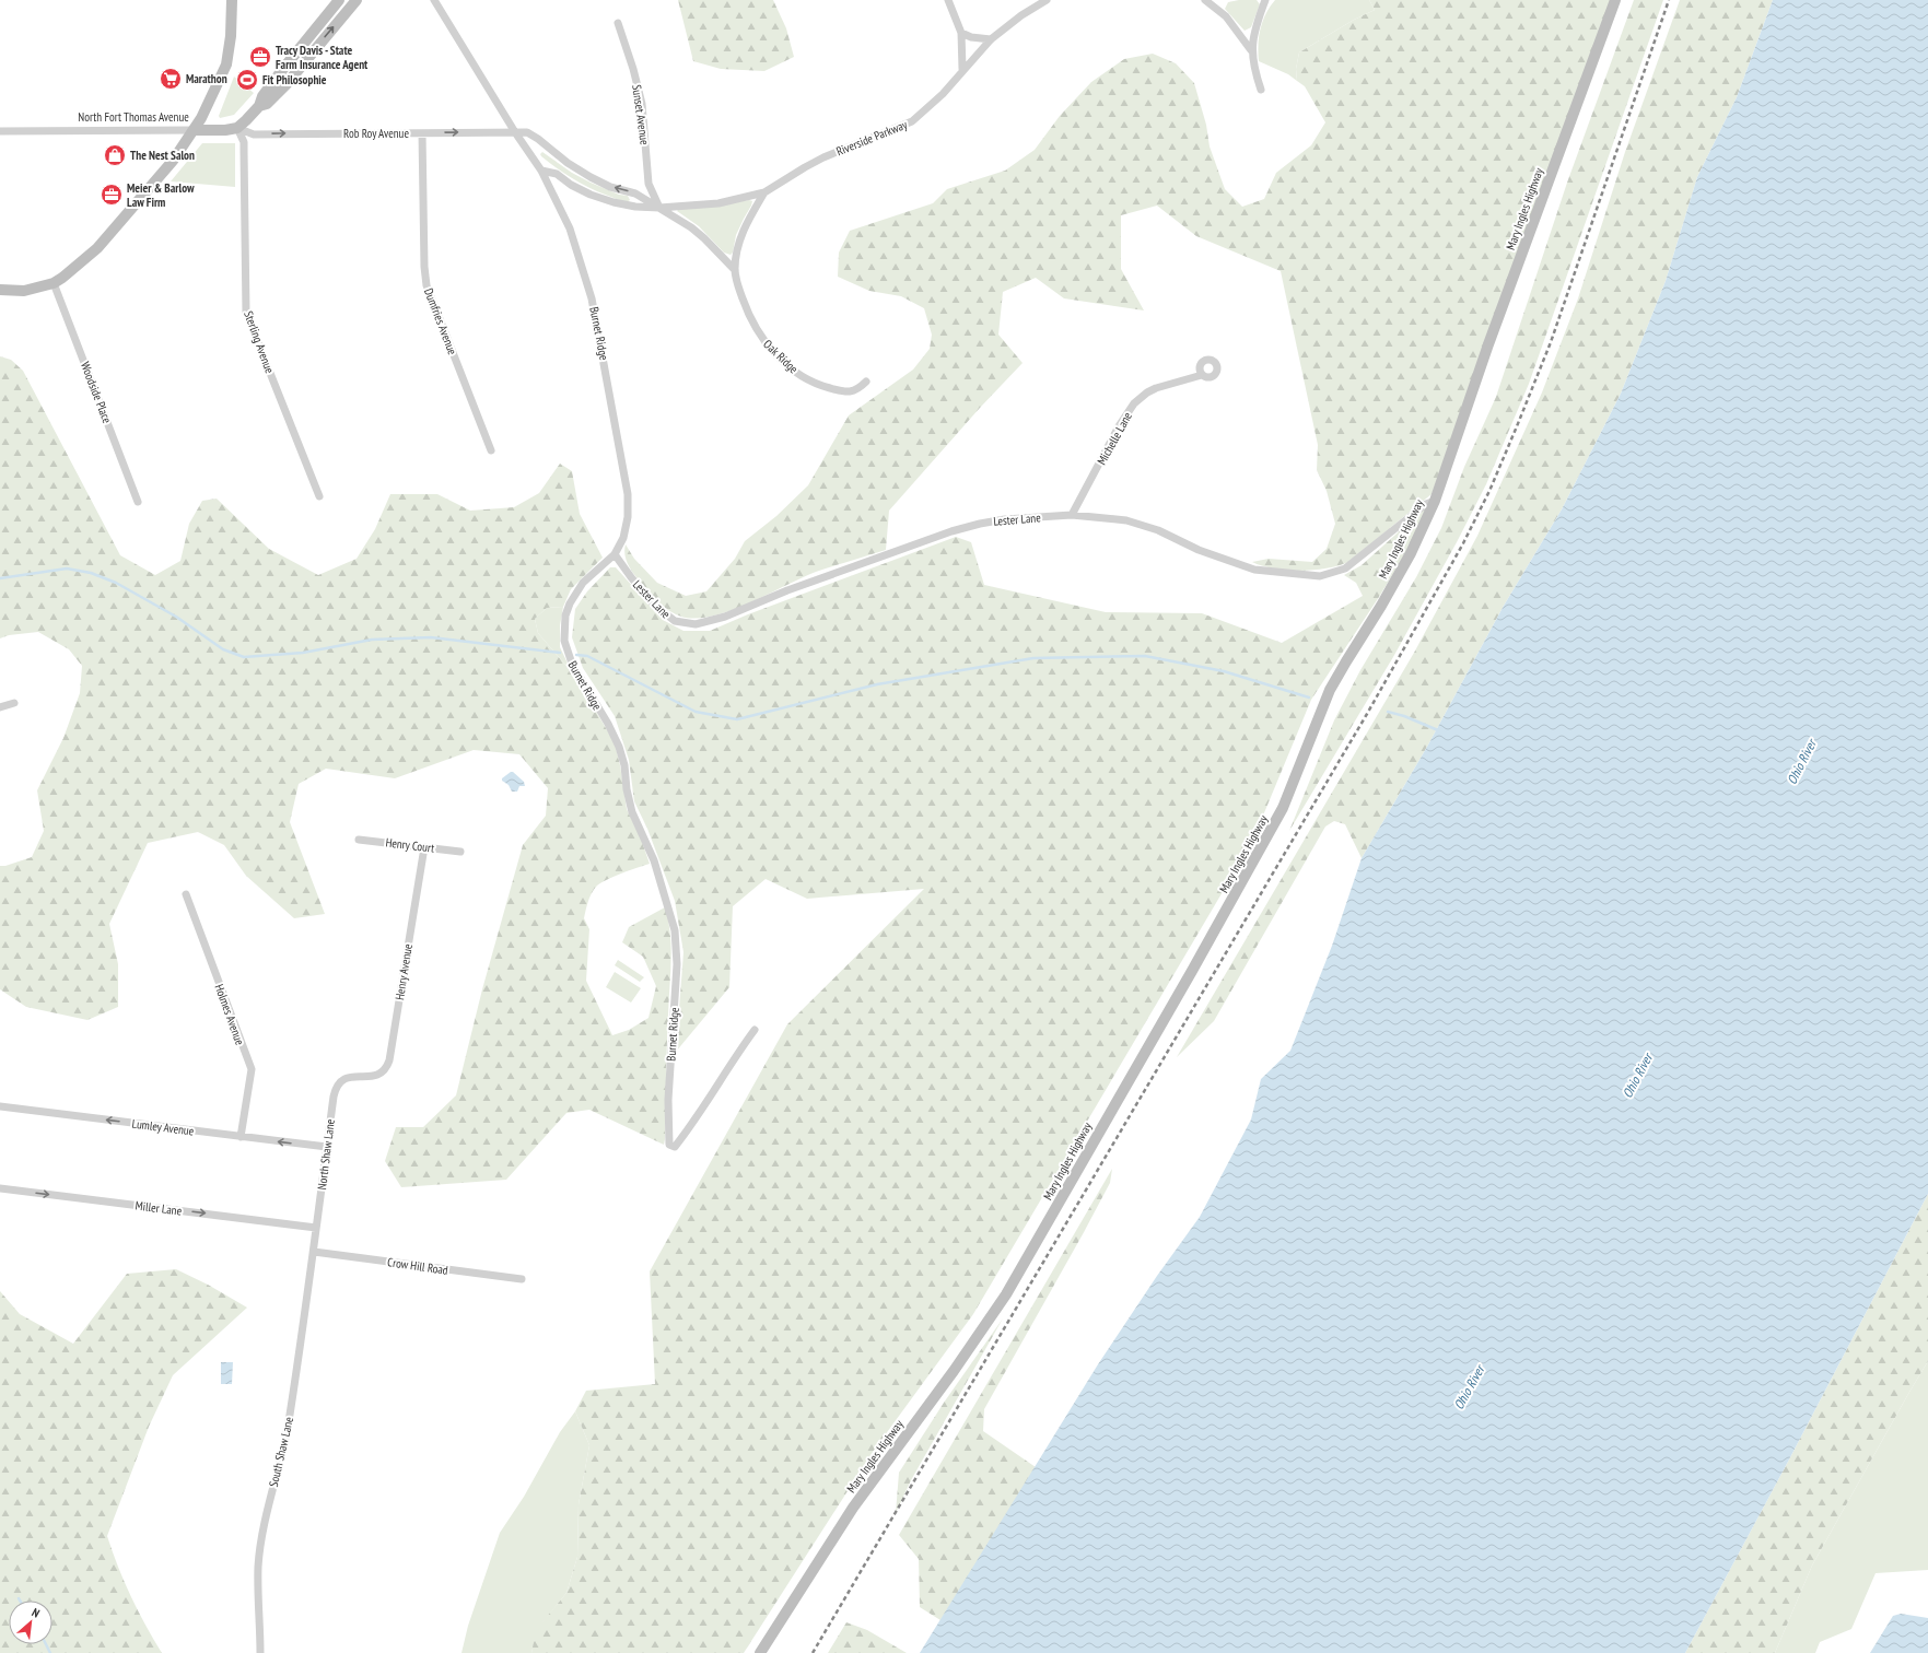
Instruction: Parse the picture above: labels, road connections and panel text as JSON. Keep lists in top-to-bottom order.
{
  "streets": {
    "street": [
      "Sunset Avenue",
      "North Fort Thomas Avenue",
      "Rob Roy Avenue",
      "Riverside Parkway",
      "Mary Ingles Highway",
      "Dumfries Avenue",
      "Burnet Ridge",
      "Sterling Avenue",
      "Oak Ridge",
      "Woodside Place",
      "Michelle Lane",
      "Lester Lane",
      "Henry Court",
      "Henry Avenue",
      "Holmes Avenue",
      "Lumley Avenue",
      "North Shaw Lane",
      "Miller Lane",
      "Crow Hill Road",
      "South Shaw Lane"
    ]
  },
  "crossings": [
    ["Sunset Avenue", "Riverside Parkway"],
    ["North Fort Thomas Avenue", "Rob Roy Avenue"],
    ["North Fort Thomas Avenue", "Sterling Avenue"],
    ["Rob Roy Avenue", "Dumfries Avenue"],
    ["Rob Roy Avenue", "Burnet Ridge"],
    ["Rob Roy Avenue", "Sterling Avenue"],
    ["Riverside Parkway", "Burnet Ridge"],
    ["Riverside Parkway", "Oak Ridge"],
    ["Mary Ingles Highway", "Lester Lane"],
    ["Burnet Ridge", "Lester Lane"],
    ["Michelle Lane", "Lester Lane"],
    ["Henry Court", "Henry Avenue"],
    ["Henry Avenue", "North Shaw Lane"],
    ["Holmes Avenue", "Lumley Avenue"],
    ["Lumley Avenue", "North Shaw Lane"],
    ["North Shaw Lane", "Miller Lane"],
    ["North Shaw Lane", "Crow Hill Road"],
    ["North Shaw Lane", "South Shaw Lane"],
    ["Crow Hill Road", "South Shaw Lane"]
  ],
  "one_way": ["Rob Roy Avenue", "Lumley Avenue", "Miller Lane"],
  "water": ["Ohio River"],
  "places": {
    "office": ["Tracy Davis - State Farm Insurance Agent", "Meier & Barlow Law Firm"],
    "supermarket": ["Marathon"],
    "sports": ["Fit Philosophie"],
    "shop": ["The Nest Salon"]
  },
  "north": "top right"
}
